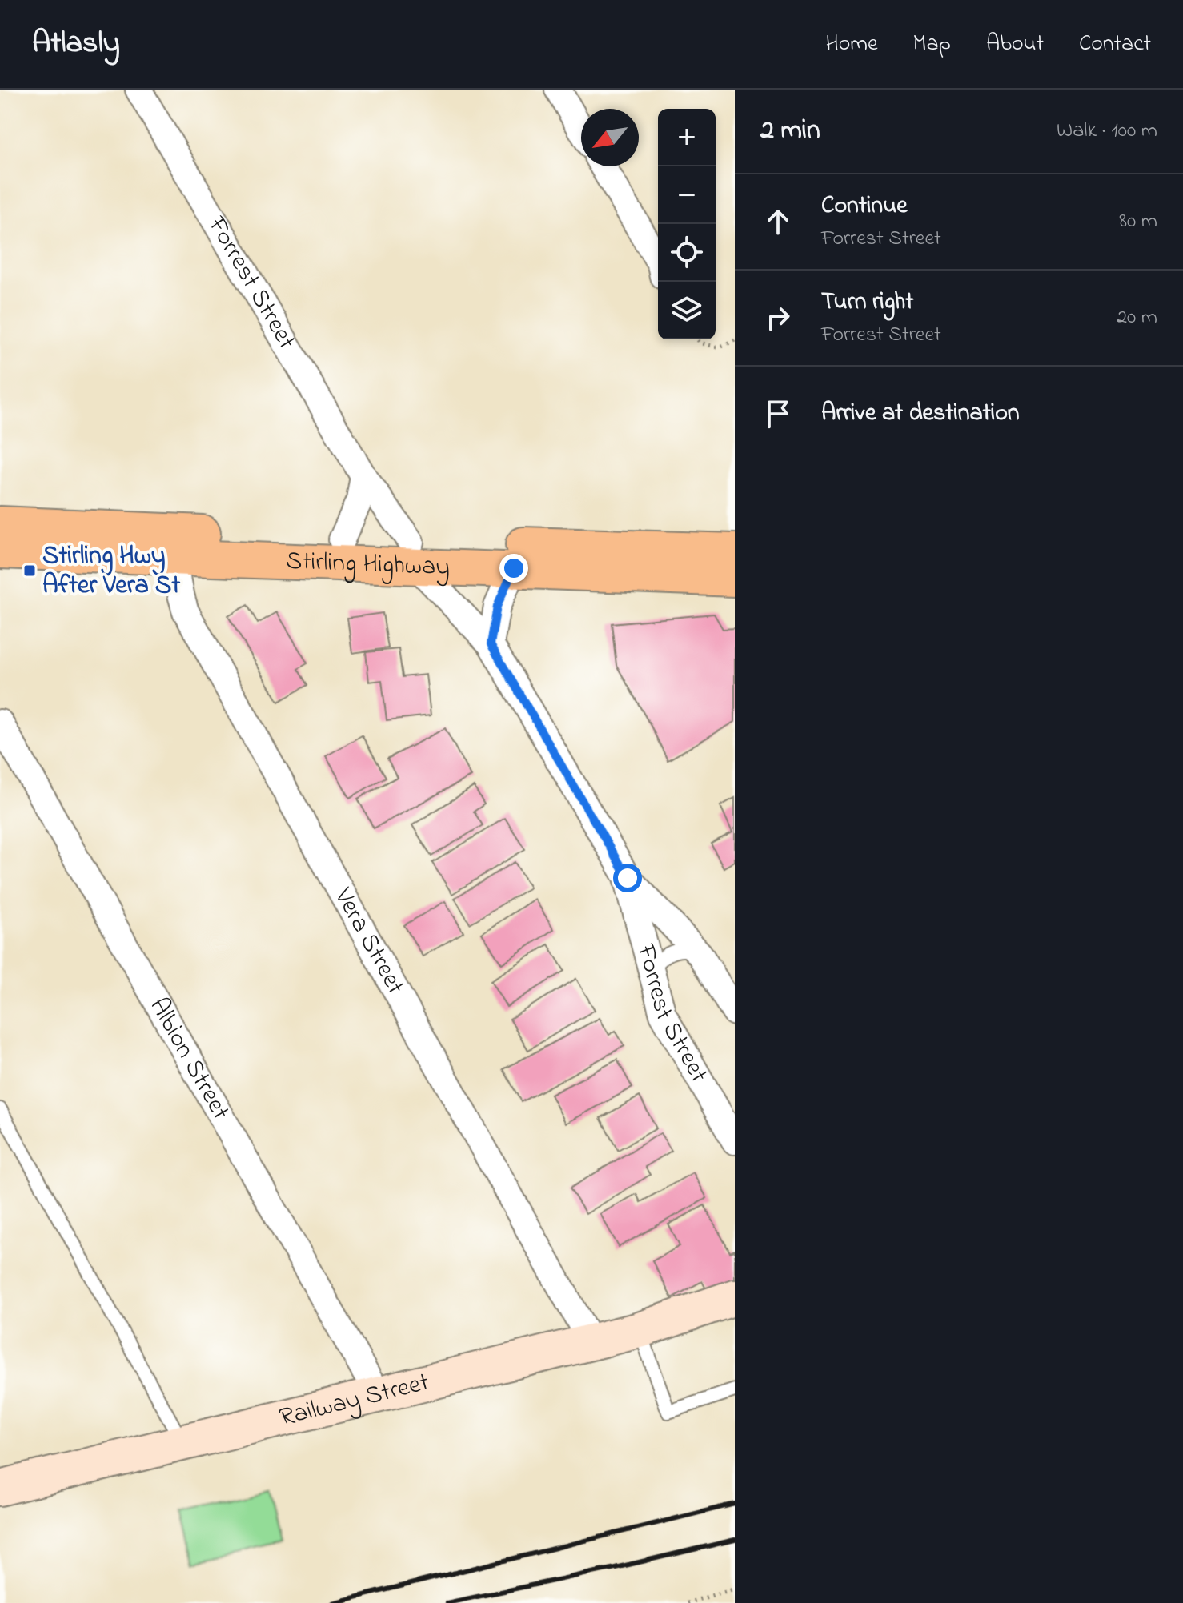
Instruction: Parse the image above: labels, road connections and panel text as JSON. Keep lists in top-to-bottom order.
{
  "streets": {
    "highway": ["Stirling Highway"],
    "street": [
      "Forrest Street",
      "Vera Street",
      "Albion Street",
      "Railway Street"
    ]
  },
  "crossings": [
    ["Forrest Street", "Stirling Highway"],
    ["Stirling Highway", "Vera Street"],
    ["Vera Street", "Railway Street"],
    ["Albion Street", "Railway Street"]
  ],
  "places": {
    "transit": ["Stirling Hwy After Vera St"]
  },
  "north": "bottom left",
  "page": {
    "header": "Atlasly",
    "nav": [
      "Home",
      "Map",
      "About",
      "Contact"
    ],
    "heading": ["2 min", "Walk · 100 m"],
    "map_buttons": ["+", "−"],
    "list": [
      ["Continue", "Forrest Street", "80 m"],
      ["Turn right", "Forrest Street", "20 m"],
      "Arrive at destination"
    ]
  }
}
